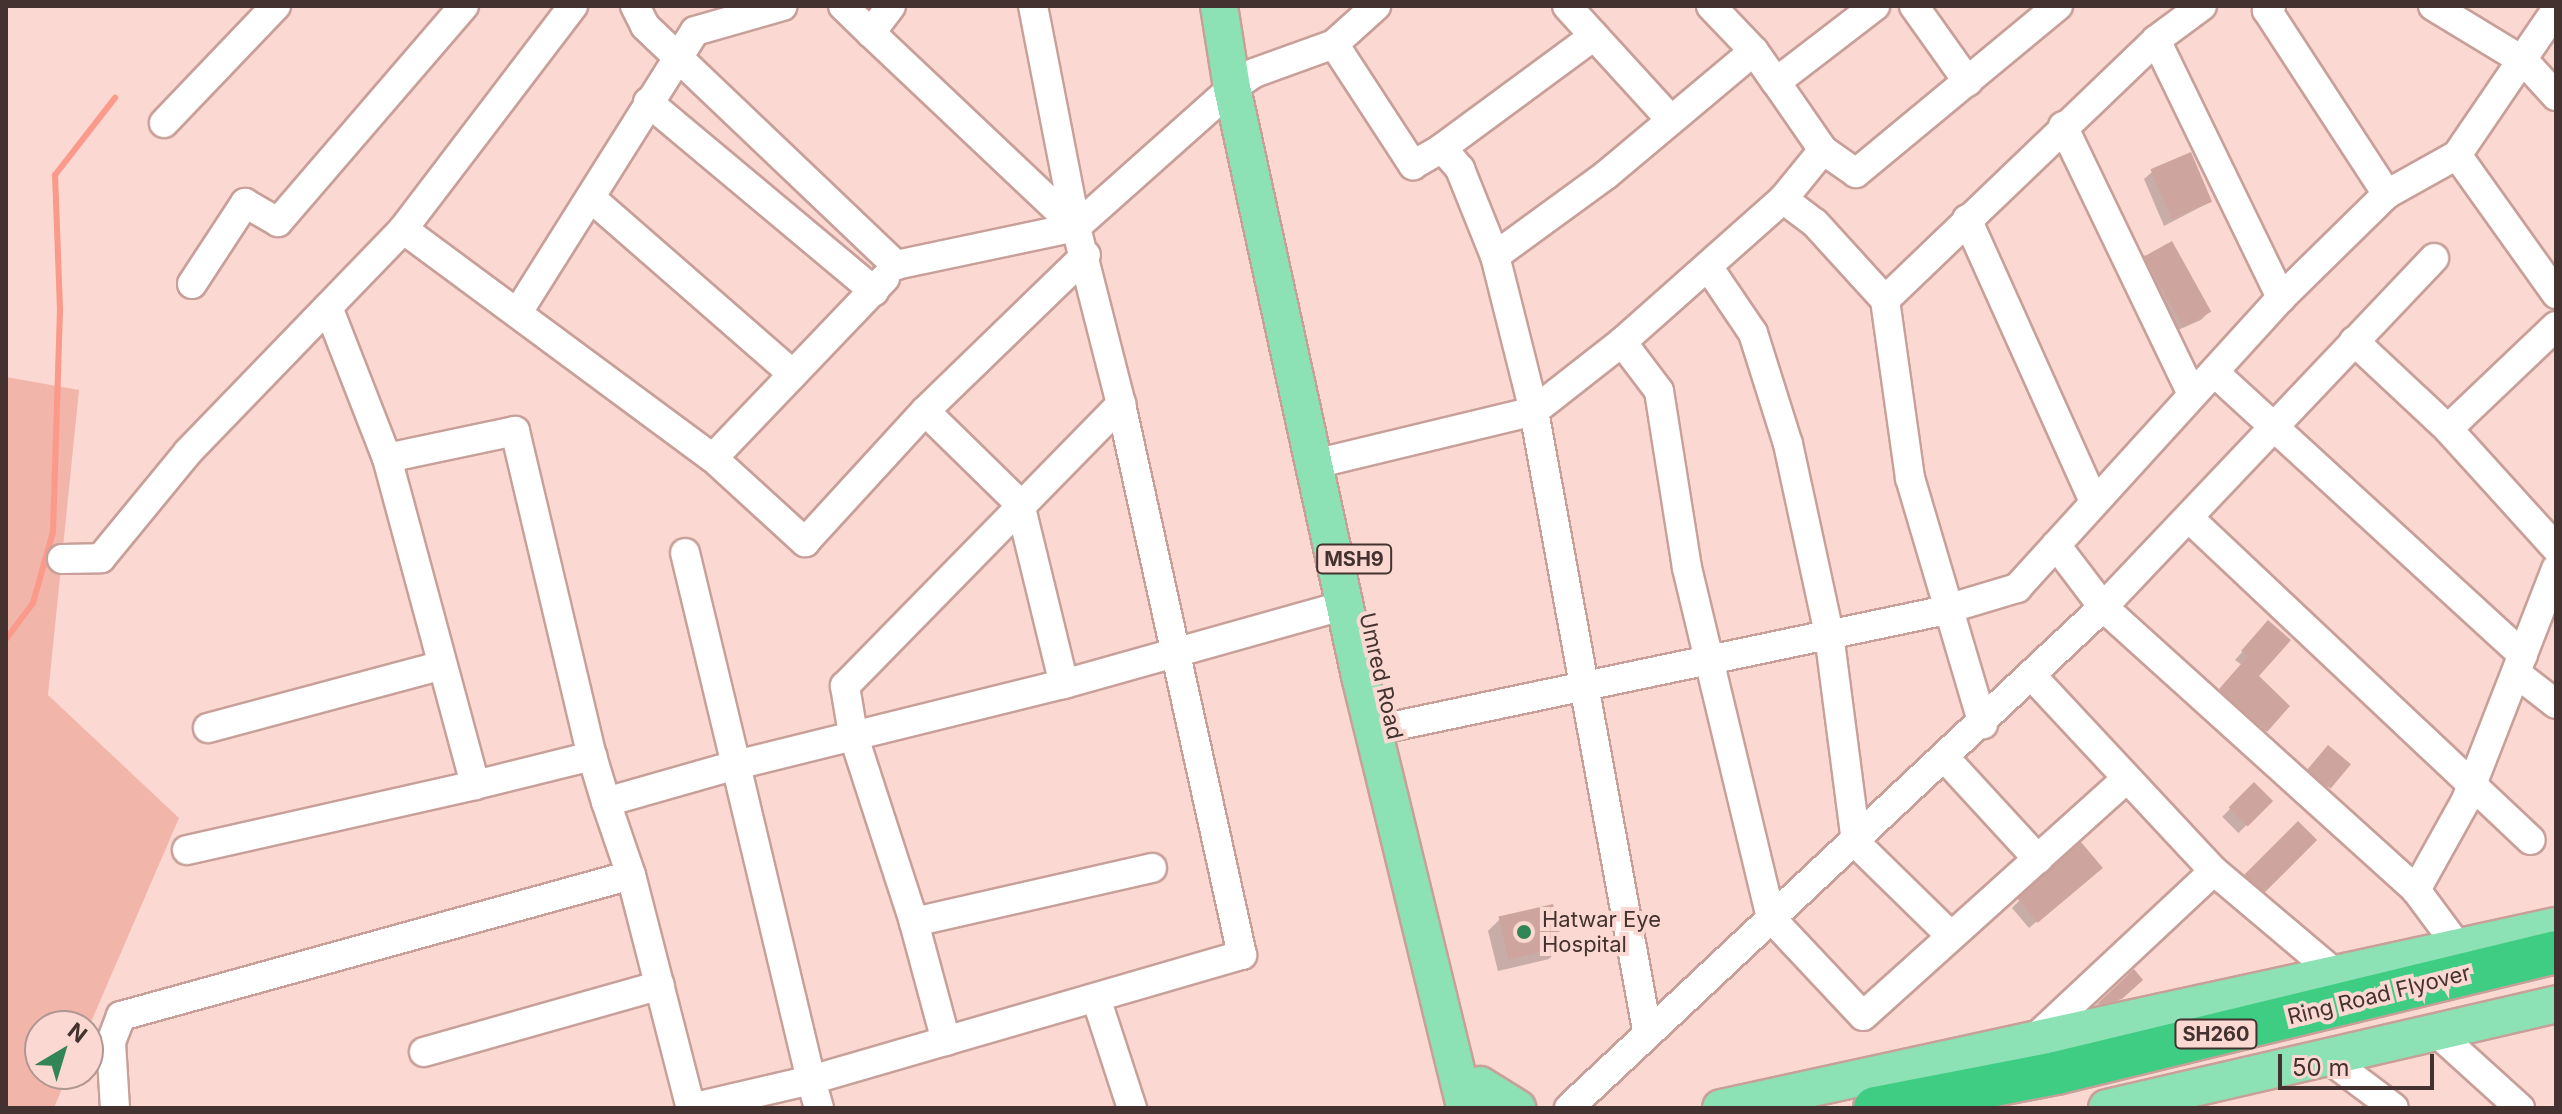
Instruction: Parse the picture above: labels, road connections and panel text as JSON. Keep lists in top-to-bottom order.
{
  "streets": {
    "highway": ["Ring Road Flyover", "SH260"],
    "main road": ["MSH9", "Umred Road"]
  },
  "places": ["Hatwar Eye Hospital"],
  "scale_bar": "50 m",
  "north": "top right"
}
